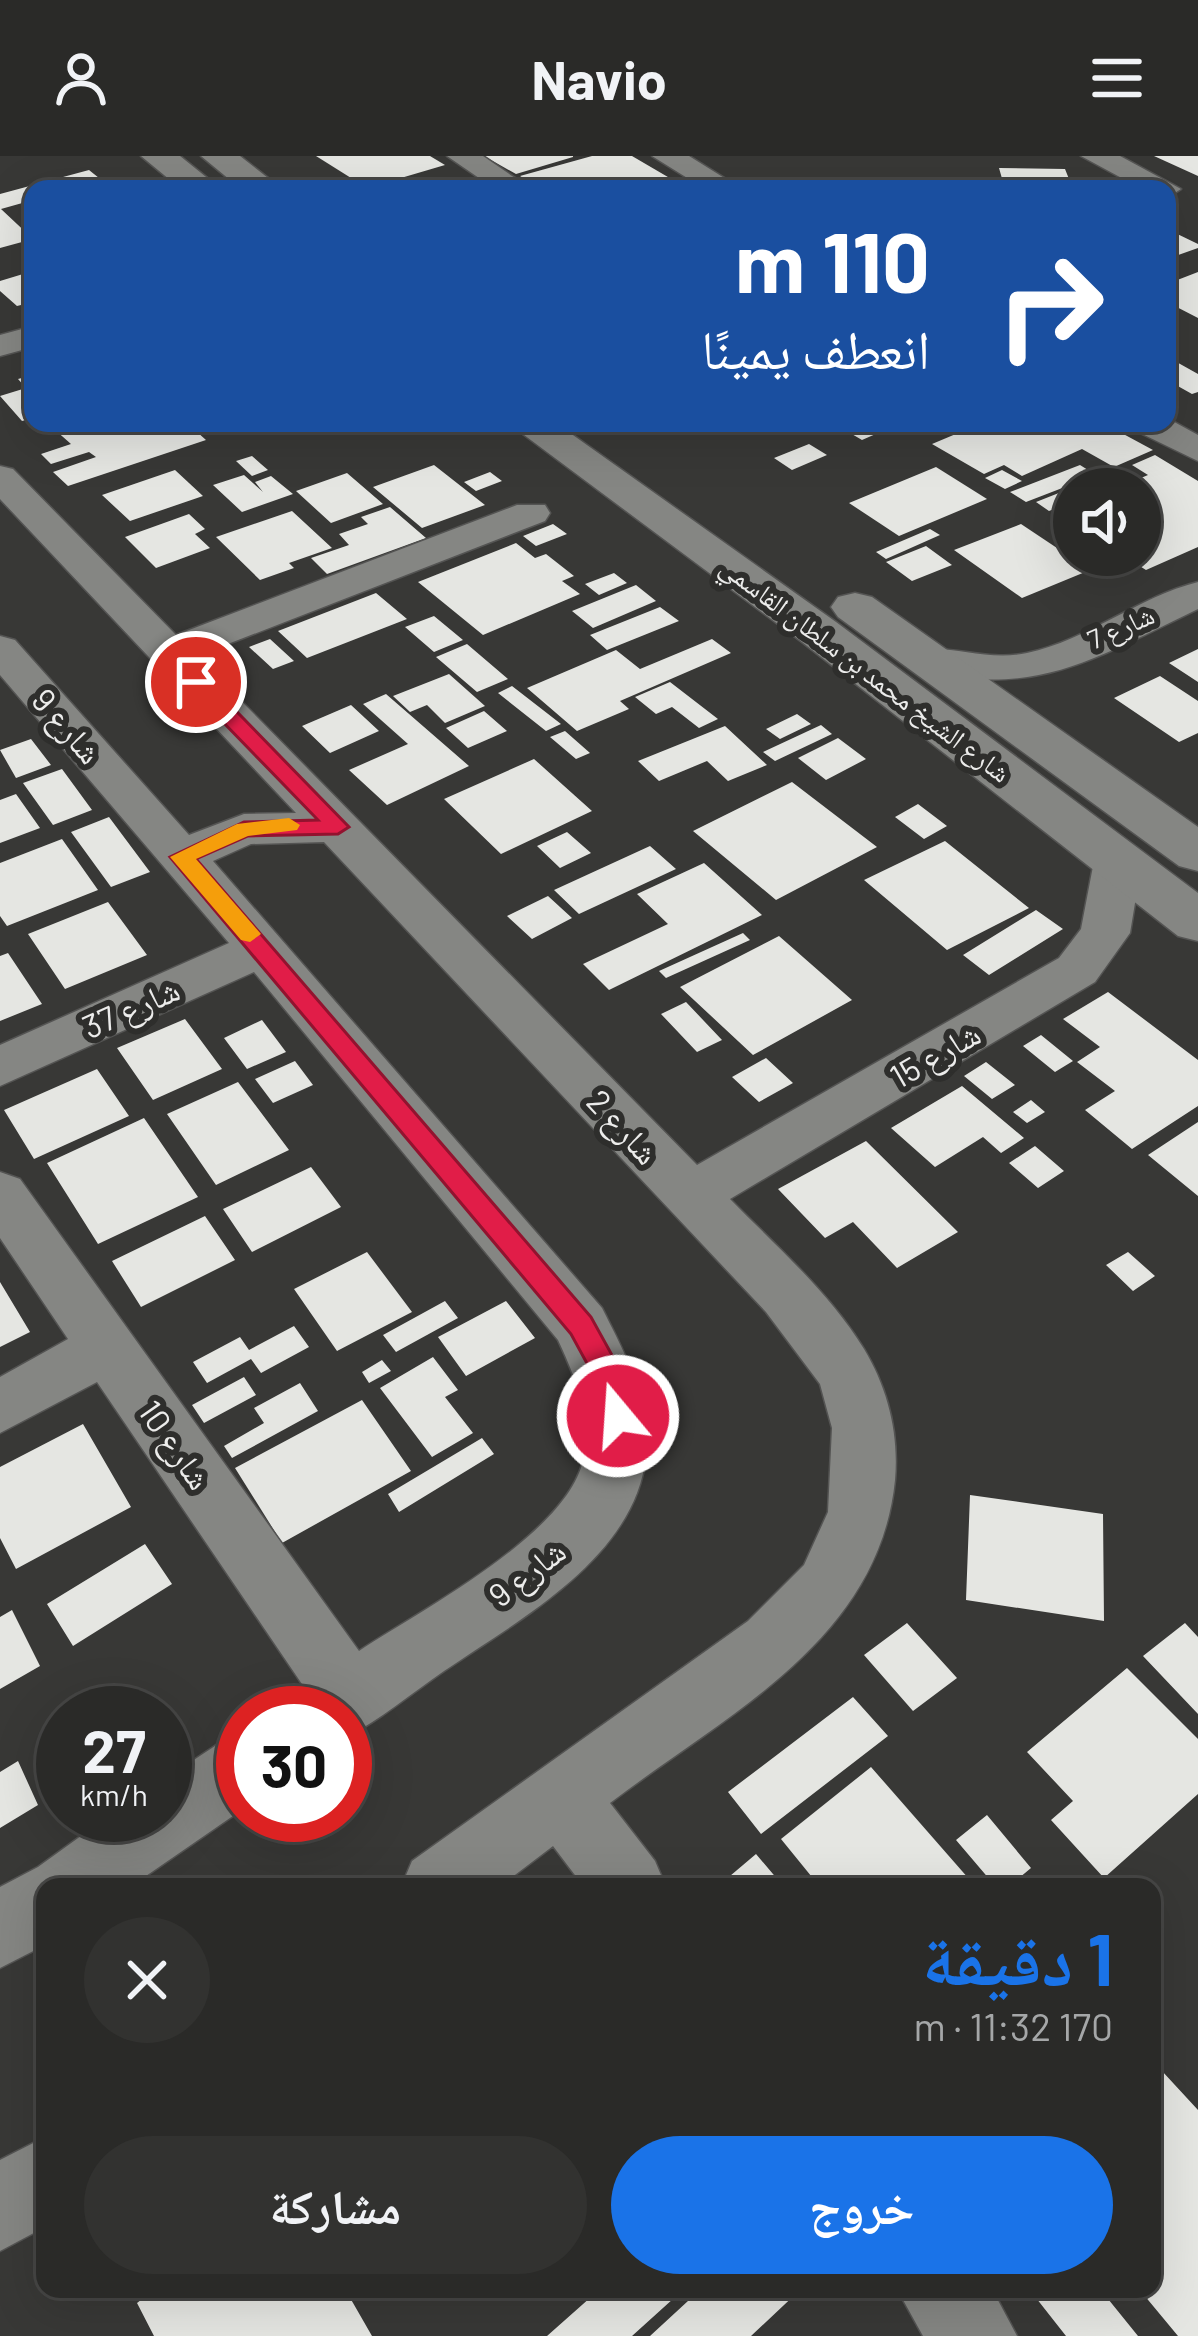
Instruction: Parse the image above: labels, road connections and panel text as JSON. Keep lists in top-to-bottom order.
{
  "streets": {
    "main road": ["شارع الشيخ محمد بن سلطان القاسمي"],
    "street": [
      "شارع 7",
      "شارع 9",
      "شارع 37",
      "شارع 15",
      "شارع 2",
      "شارع 10"
    ]
  },
  "crossings": [
    ["شارع 7", "شارع الشيخ محمد بن سلطان القاسمي"],
    ["شارع الشيخ محمد بن سلطان القاسمي", "شارع 15"],
    ["شارع 9", "شارع 37"],
    ["شارع 15", "شارع 2"]
  ],
  "page": {
    "header": "Navio",
    "turn": ["110 m", "انعطف يمينًا"],
    "speed": "27 km/h",
    "limit": "30",
    "heading": ["1 دقيقة", "170 m · 11:32"],
    "buttons": ["خروج", "مشاركة"]
  }
}
